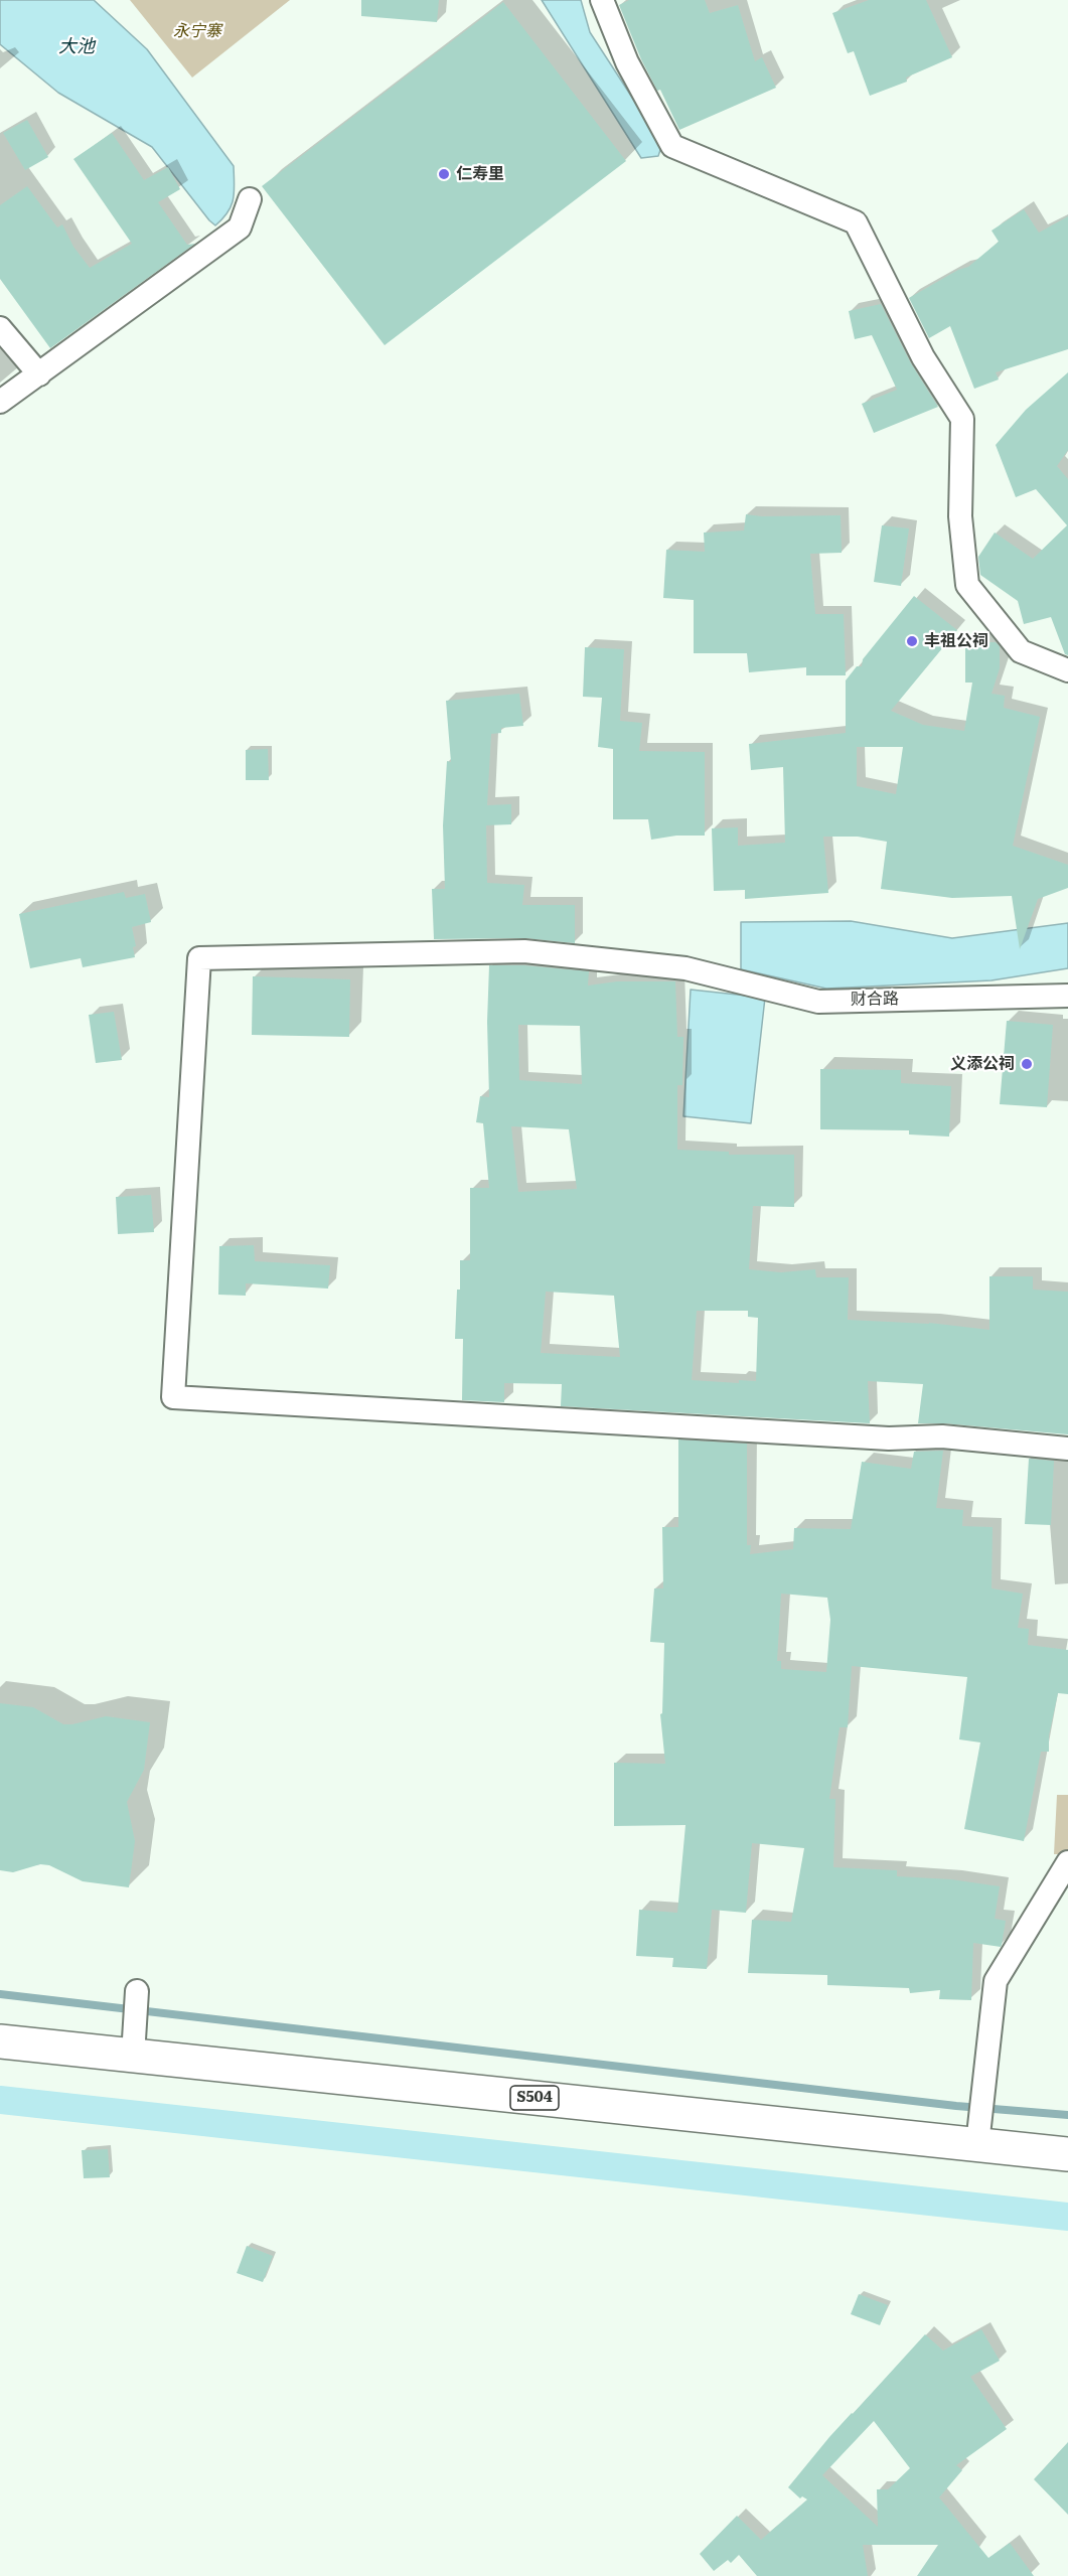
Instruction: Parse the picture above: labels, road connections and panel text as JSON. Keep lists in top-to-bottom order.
{
  "streets": {
    "main road": ["S504"],
    "street": ["财合路"]
  },
  "water": ["大池"],
  "parks": ["永宁寨"],
  "places": ["仁寿里", "丰祖公祠", "义添公祠"]
}
